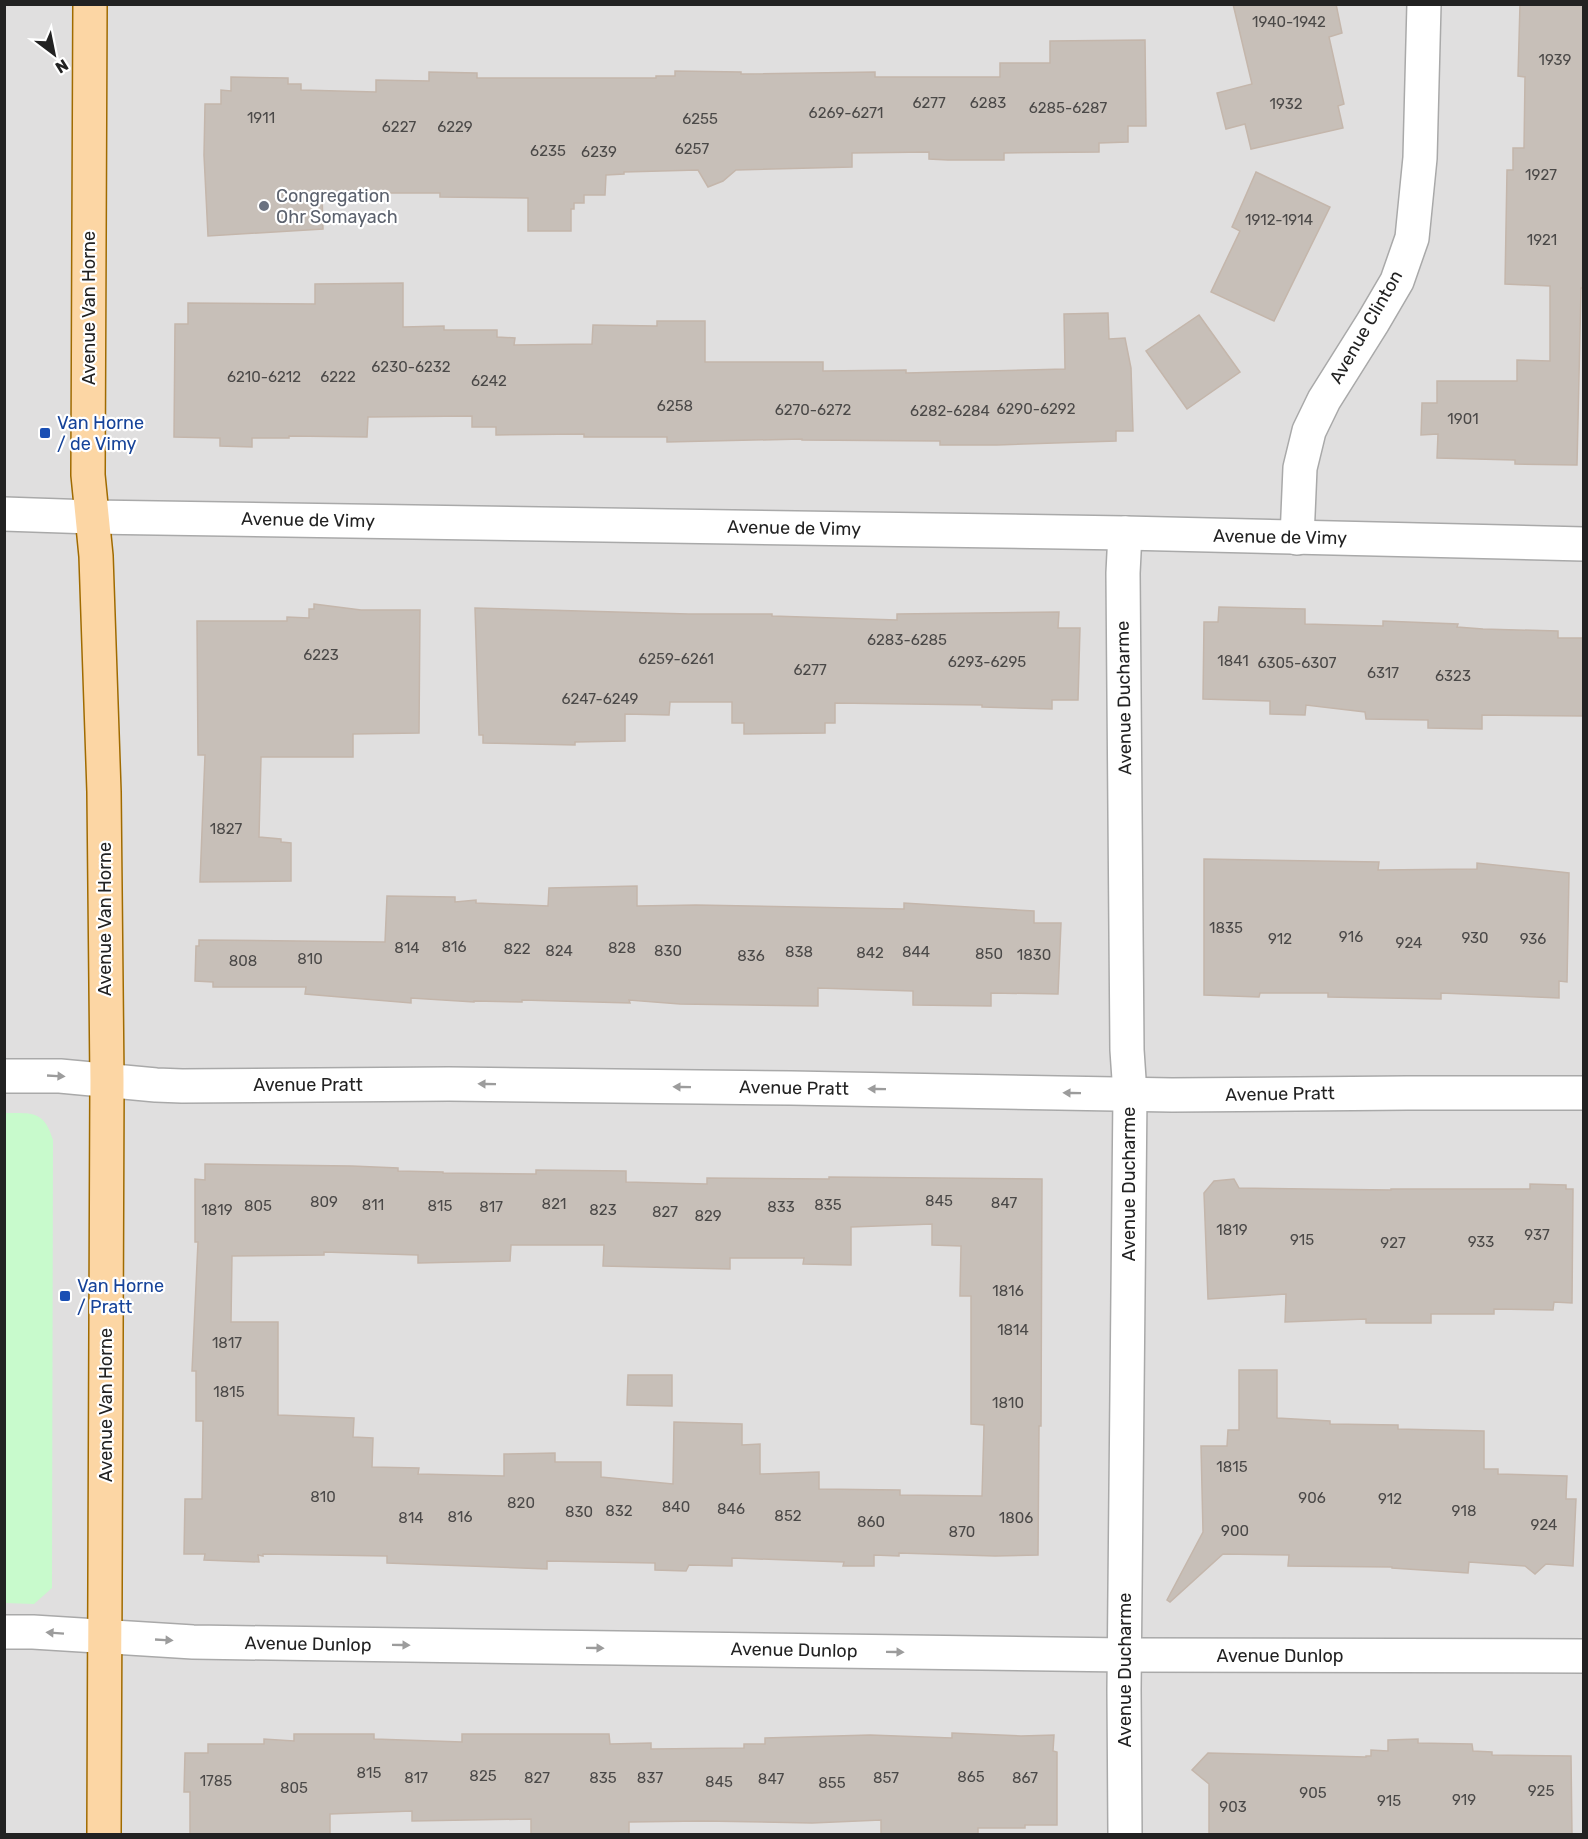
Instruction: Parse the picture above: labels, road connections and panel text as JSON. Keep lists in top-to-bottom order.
{
  "streets": {
    "main road": ["Avenue Van Horne"],
    "street": [
      "Avenue Clinton",
      "Avenue de Vimy",
      "Avenue Ducharme",
      "Avenue Pratt",
      "Avenue Dunlop"
    ]
  },
  "crossings": [
    ["Avenue Van Horne", "Avenue de Vimy"],
    ["Avenue Van Horne", "Avenue Pratt"],
    ["Avenue Van Horne", "Avenue Dunlop"],
    ["Avenue Clinton", "Avenue de Vimy"],
    ["Avenue de Vimy", "Avenue Ducharme"],
    ["Avenue Ducharme", "Avenue Pratt"],
    ["Avenue Ducharme", "Avenue Dunlop"]
  ],
  "one_way": ["Avenue Pratt", "Avenue Dunlop"],
  "places": {
    "other": ["Congregation Ohr Somayach"],
    "transit": ["Van Horne / de Vimy", "Van Horne / Pratt"]
  },
  "house_numbers": [
    "1940-1942",
    "1939",
    "6277",
    "6283",
    "1932",
    "6285-6287",
    "6269-6271",
    "1911",
    "6255",
    "6227",
    "6229",
    "6257",
    "6235",
    "6239",
    "1927",
    "1912-1914",
    "1921",
    "6230-6232",
    "6210-6212",
    "6222",
    "6242",
    "6258",
    "6290-6292",
    "6270-6272",
    "6282-6284",
    "1901",
    "6283-6285",
    "6223",
    "6259-6261",
    "1841",
    "6293-6295",
    "6305-6307",
    "6277",
    "6317",
    "6323",
    "6247-6249",
    "1827",
    "1835",
    "916",
    "930",
    "912",
    "936",
    "924",
    "816",
    "814",
    "828",
    "822",
    "824",
    "830",
    "838",
    "844",
    "842",
    "850",
    "1830",
    "836",
    "810",
    "808",
    "845",
    "809",
    "847",
    "821",
    "811",
    "835",
    "805",
    "815",
    "817",
    "833",
    "1819",
    "823",
    "827",
    "829",
    "1819",
    "937",
    "915",
    "933",
    "927",
    "1816",
    "1814",
    "1817",
    "1815",
    "1810",
    "1815",
    "810",
    "906",
    "912",
    "820",
    "840",
    "846",
    "832",
    "918",
    "830",
    "852",
    "816",
    "814",
    "1806",
    "860",
    "924",
    "900",
    "870",
    "815",
    "825",
    "865",
    "817",
    "827",
    "835",
    "837",
    "857",
    "867",
    "847",
    "1785",
    "845",
    "855",
    "805",
    "925",
    "905",
    "919",
    "915",
    "903"
  ],
  "north": "bottom right"
}
